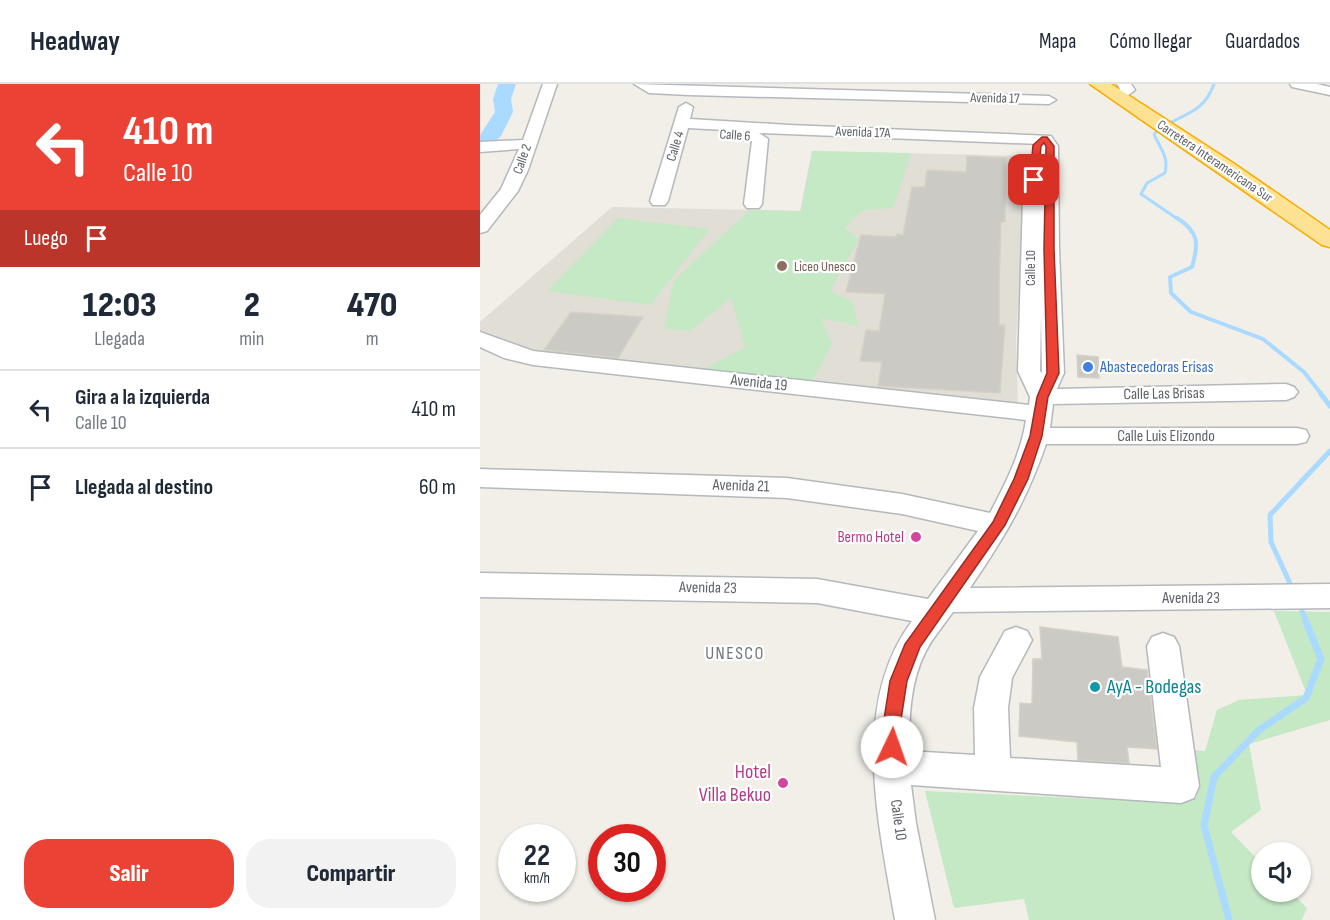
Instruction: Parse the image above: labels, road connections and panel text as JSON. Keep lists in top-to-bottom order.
{
  "streets": {
    "highway": ["Carretera Interamericana Sur"],
    "street": [
      "Avenida 17",
      "Avenida 17A",
      "Calle 6",
      "Calle 4",
      "Calle 2",
      "Calle 10",
      "Avenida 19",
      "Calle Las Brisas",
      "Calle Luis Elizondo",
      "Avenida 21",
      "Avenida 23"
    ]
  },
  "crossings": [
    ["Avenida 17", "Calle 4"],
    ["Avenida 17", "Calle 10"],
    ["Avenida 17A", "Calle 6"],
    ["Avenida 17A", "Calle 4"],
    ["Avenida 17A", "Calle 10"],
    ["Calle 6", "Calle 4"],
    ["Calle 10", "Avenida 19"],
    ["Calle 10", "Calle Las Brisas"],
    ["Calle 10", "Calle Luis Elizondo"],
    ["Calle 10", "Avenida 21"],
    ["Calle 10", "Avenida 23"],
    ["Avenida 19", "Calle Las Brisas"],
    ["Avenida 19", "Calle Luis Elizondo"],
    ["Calle Las Brisas", "Calle Luis Elizondo"]
  ],
  "districts": ["UNESCO"],
  "places": [
    "Liceo Unesco",
    "Abastecedoras Erisas",
    "Bermo Hotel",
    "AyA - Bodegas",
    "Hotel Villa Bekuo"
  ],
  "page": {
    "header": "Headway",
    "nav": ["Mapa", "Cómo llegar", "Guardados"],
    "turn": ["410 m", "Calle 10"],
    "then": "Luego",
    "eta": [
      "12:03",
      "Llegada",
      "2",
      "min",
      "470",
      "m"
    ],
    "list": [
      {
        "name": "Gira a la izquierda",
        "note": "Calle 10",
        "value": "410 m"
      },
      {
        "name": "Llegada al destino",
        "value": "60 m"
      }
    ],
    "speed": "22 km/h",
    "limit": "30",
    "buttons": ["Salir", "Compartir"]
  }
}
